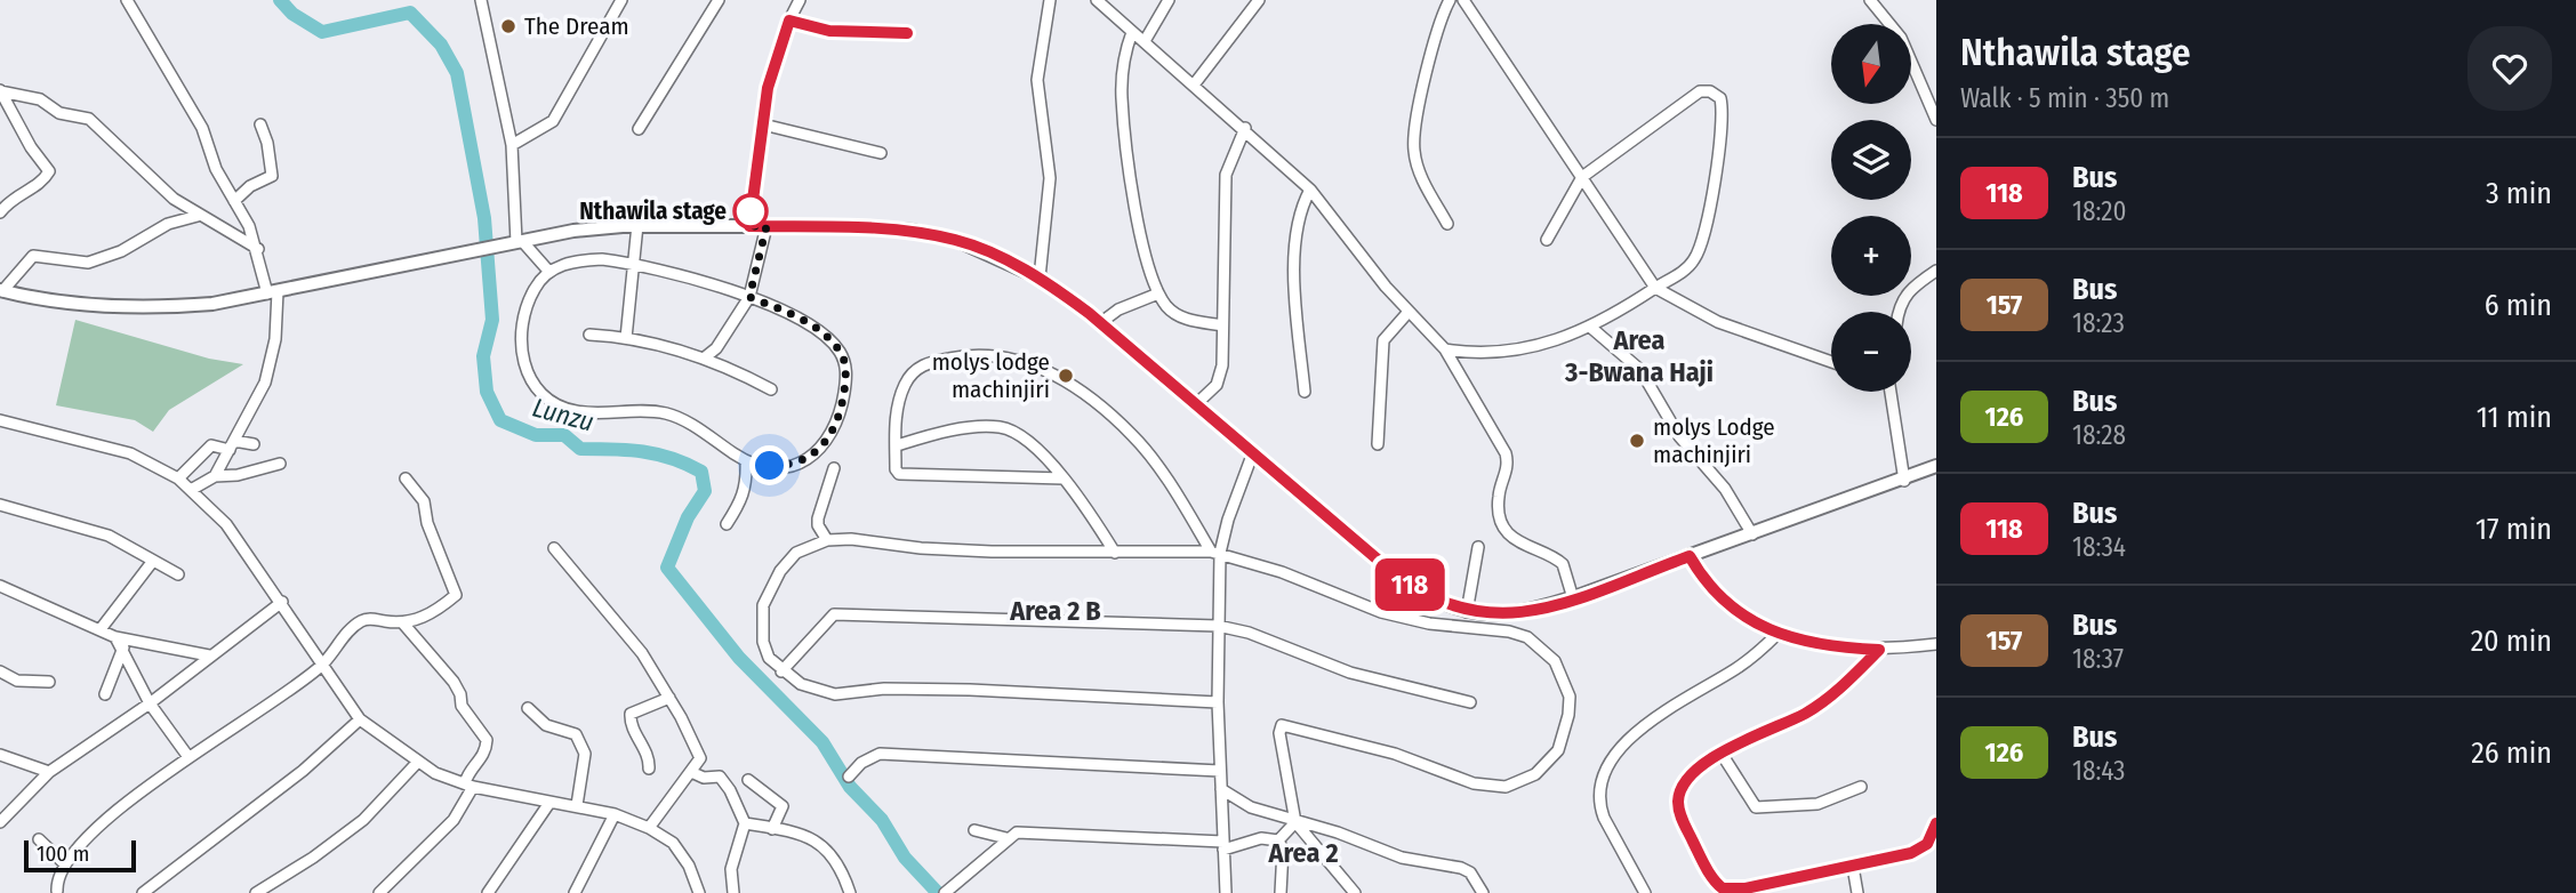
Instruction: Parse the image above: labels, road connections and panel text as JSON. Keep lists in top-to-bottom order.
{
  "districts": ["Area 3-Bwana Haji", "Area 2 B", "Area 2"],
  "water": ["Lunzu"],
  "places": [
    "The Dream",
    "Nthawila stage",
    "molys lodge machinjiri",
    "molys Lodge machinjiri"
  ],
  "lines": ["bus line 118"],
  "scale_bar": "100 m",
  "north": "bottom",
  "page": {
    "on_map": "118",
    "heading": ["Nthawila stage", "Walk · 5 min · 350 m"],
    "map_buttons": ["+", "−"],
    "list": [
      {
        "mark": "118",
        "name": "Bus",
        "note": "18:20",
        "value": "3 min"
      },
      {
        "mark": "157",
        "name": "Bus",
        "note": "18:23",
        "value": "6 min"
      },
      {
        "mark": "126",
        "name": "Bus",
        "note": "18:28",
        "value": "11 min"
      },
      {
        "mark": "118",
        "name": "Bus",
        "note": "18:34",
        "value": "17 min"
      },
      {
        "mark": "157",
        "name": "Bus",
        "note": "18:37",
        "value": "20 min"
      },
      {
        "mark": "126",
        "name": "Bus",
        "note": "18:43",
        "value": "26 min"
      }
    ],
    "scale": "100 m"
  }
}
